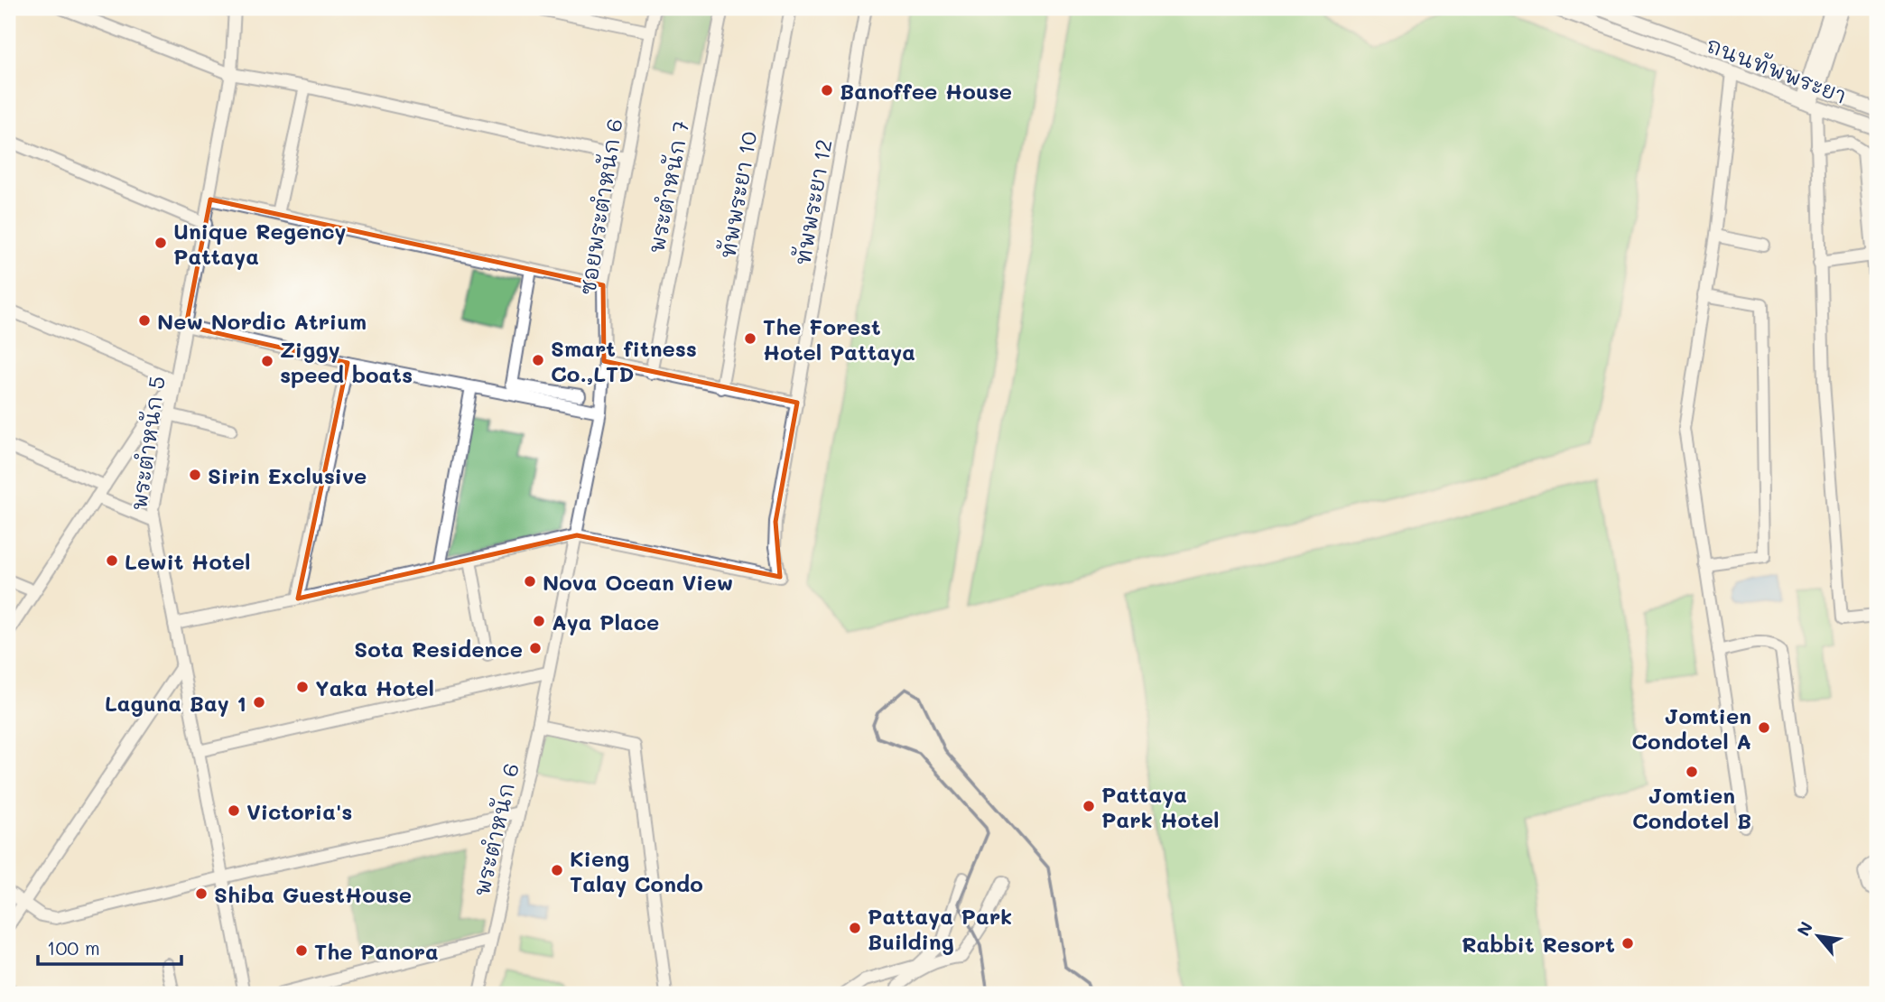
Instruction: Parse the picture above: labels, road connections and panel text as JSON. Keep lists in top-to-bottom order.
{
  "streets": {
    "main road": ["ถนนทัพพระยา"],
    "street": [
      "พระตำหนัก 7",
      "ทัพพระยา 10",
      "ทัพพระยา 12",
      "ซอยพระตำหนัก 6",
      "พระตำหนัก 5",
      "พระตำหนัก 6"
    ]
  },
  "crossings": [
    ["ทัพพระยา 12", "ซอยพระตำหนัก 6"],
    ["ซอยพระตำหนัก 6", "พระตำหนัก 6"]
  ],
  "places": [
    "Banoffee House",
    "Unique Regency Pattaya",
    "New Nordic Atrium",
    "The Forest Hotel Pattaya",
    "Smart fitness Co.,LTD",
    "Ziggy speed boats",
    "Sirin Exclusive",
    "Lewit Hotel",
    "Nova Ocean View",
    "Aya Place",
    "Sota Residence",
    "Yaka Hotel",
    "Laguna Bay 1",
    "Jomtien Condotel A",
    "Jomtien Condotel B",
    "Pattaya Park Hotel",
    "Victoria's",
    "Kieng Talay Condo",
    "Shiba GuestHouse",
    "Pattaya Park Building",
    "Rabbit Resort",
    "The Panora"
  ],
  "scale_bar": "100 m",
  "north": "top left"
}
